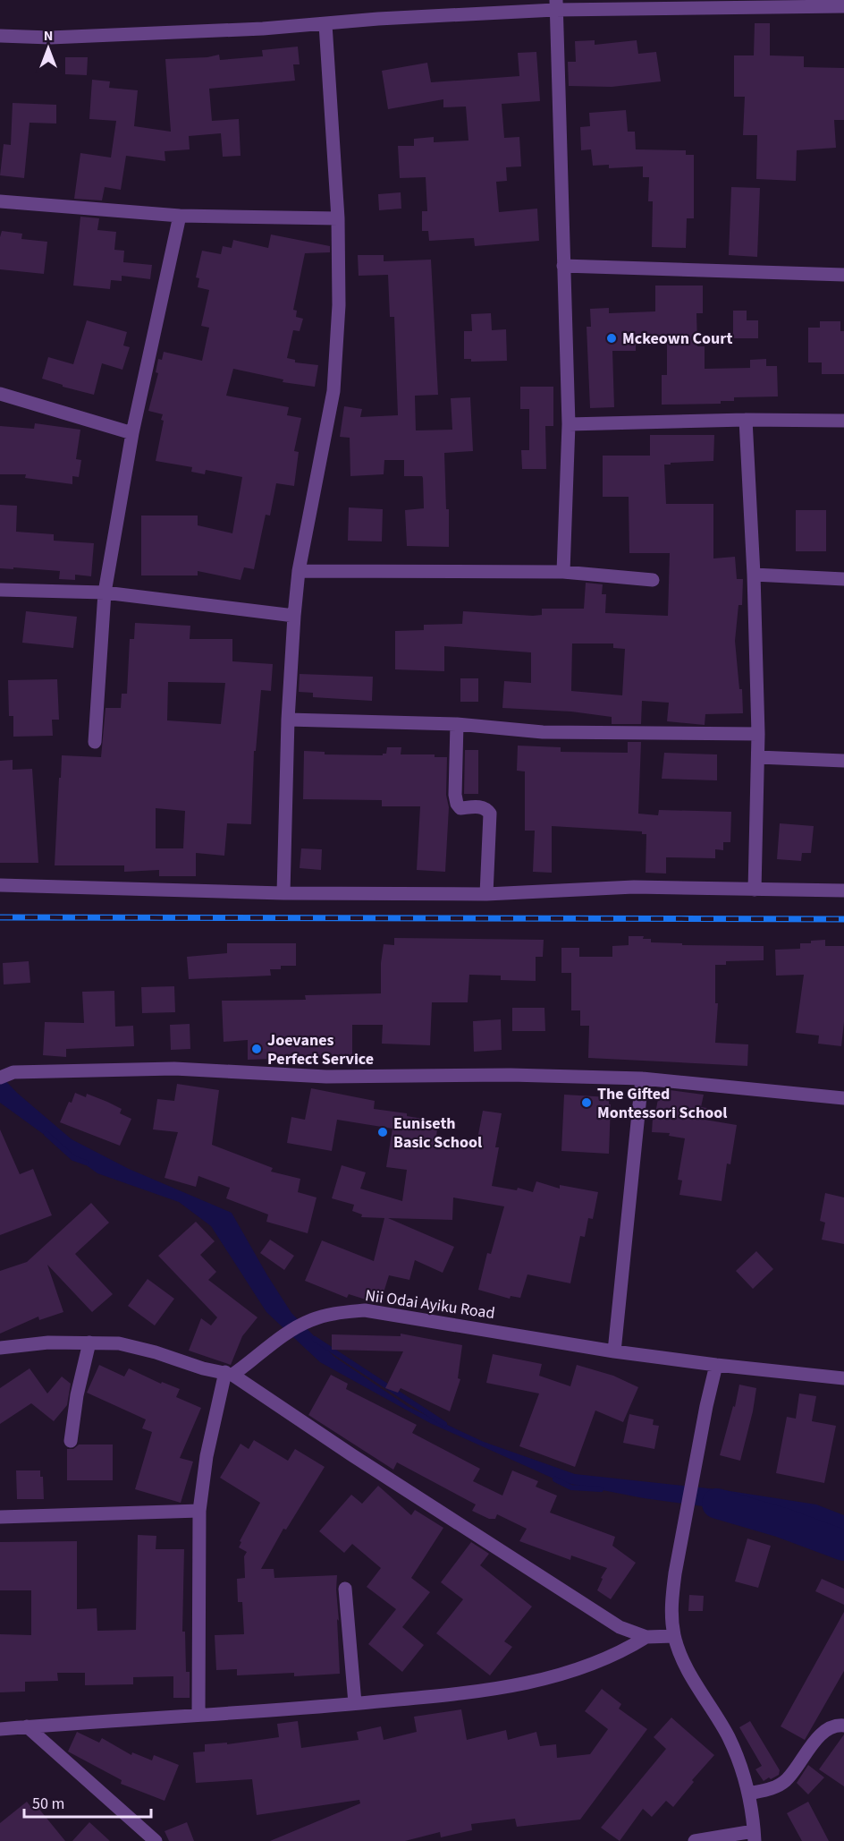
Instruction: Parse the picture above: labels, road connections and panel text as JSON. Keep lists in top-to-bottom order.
{
  "streets": {
    "street": ["Nii Odai Ayiku Road"]
  },
  "places": [
    "Mckeown Court",
    "Joevanes Perfect Service",
    "The Gifted Montessori School",
    "Euniseth Basic School"
  ],
  "scale_bar": "50 m",
  "north": "top"
}
